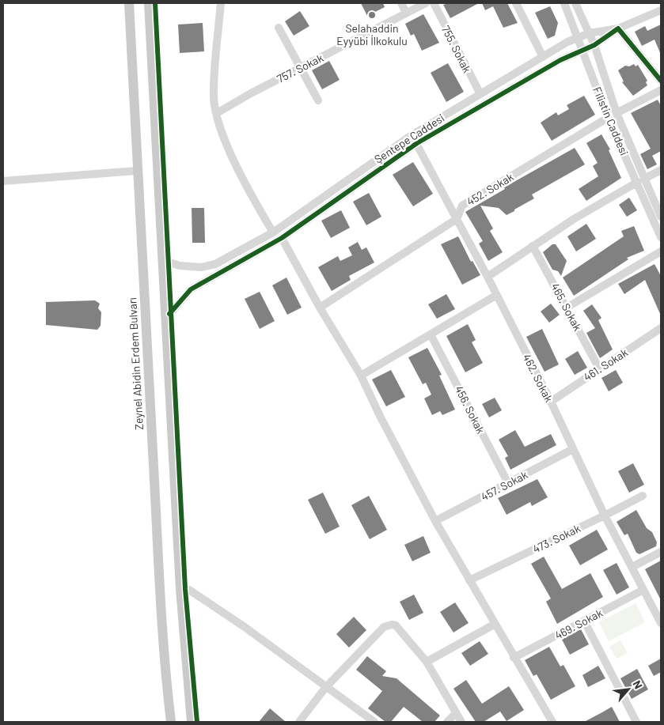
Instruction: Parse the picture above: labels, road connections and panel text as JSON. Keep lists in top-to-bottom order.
{
  "streets": {
    "main road": ["Zeynel Abidin Erdem Bulvarı"],
    "street": [
      "755. Sokak",
      "757. Sokak",
      "Filistin Caddesi",
      "Şentepe Caddesi",
      "452. Sokak",
      "465. Sokak",
      "461. Sokak",
      "462. Sokak",
      "456. Sokak",
      "457. Sokak",
      "473. Sokak",
      "469. Sokak"
    ]
  },
  "crossings": [
    ["755. Sokak", "Şentepe Caddesi"],
    ["Filistin Caddesi", "Şentepe Caddesi"],
    ["Filistin Caddesi", "452. Sokak"],
    ["Şentepe Caddesi", "462. Sokak"],
    ["452. Sokak", "462. Sokak"],
    ["465. Sokak", "461. Sokak"],
    ["461. Sokak", "462. Sokak"],
    ["462. Sokak", "457. Sokak"],
    ["462. Sokak", "473. Sokak"],
    ["462. Sokak", "469. Sokak"],
    ["456. Sokak", "457. Sokak"]
  ],
  "places": ["Selahaddin Eyyübi İlkokulu"],
  "north": "top right"
}
